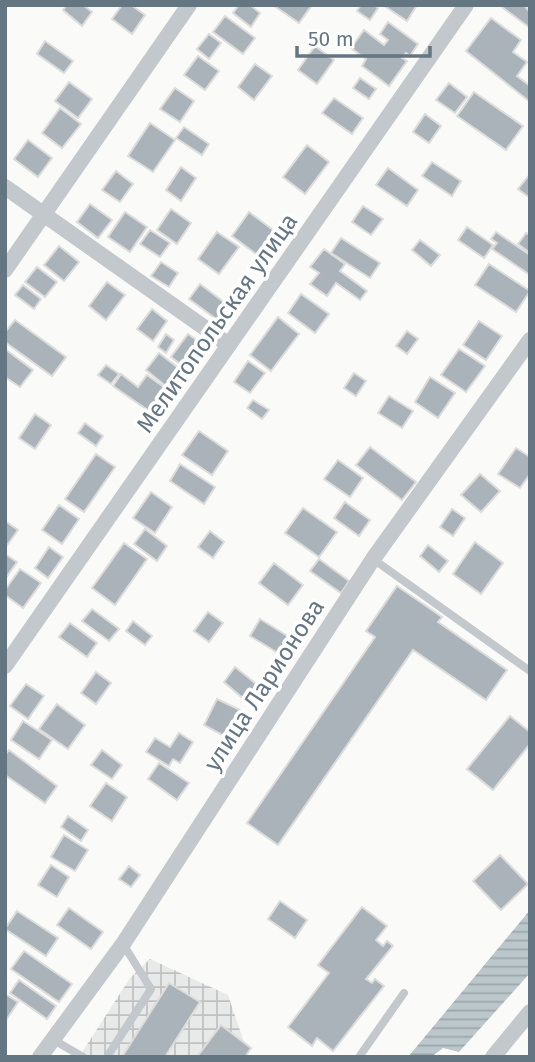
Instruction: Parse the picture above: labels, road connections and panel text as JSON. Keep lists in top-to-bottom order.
{
  "streets": {
    "street": ["Мелитопольская улица", "улица Ларионова"]
  },
  "scale_bar": "50 m"
}
